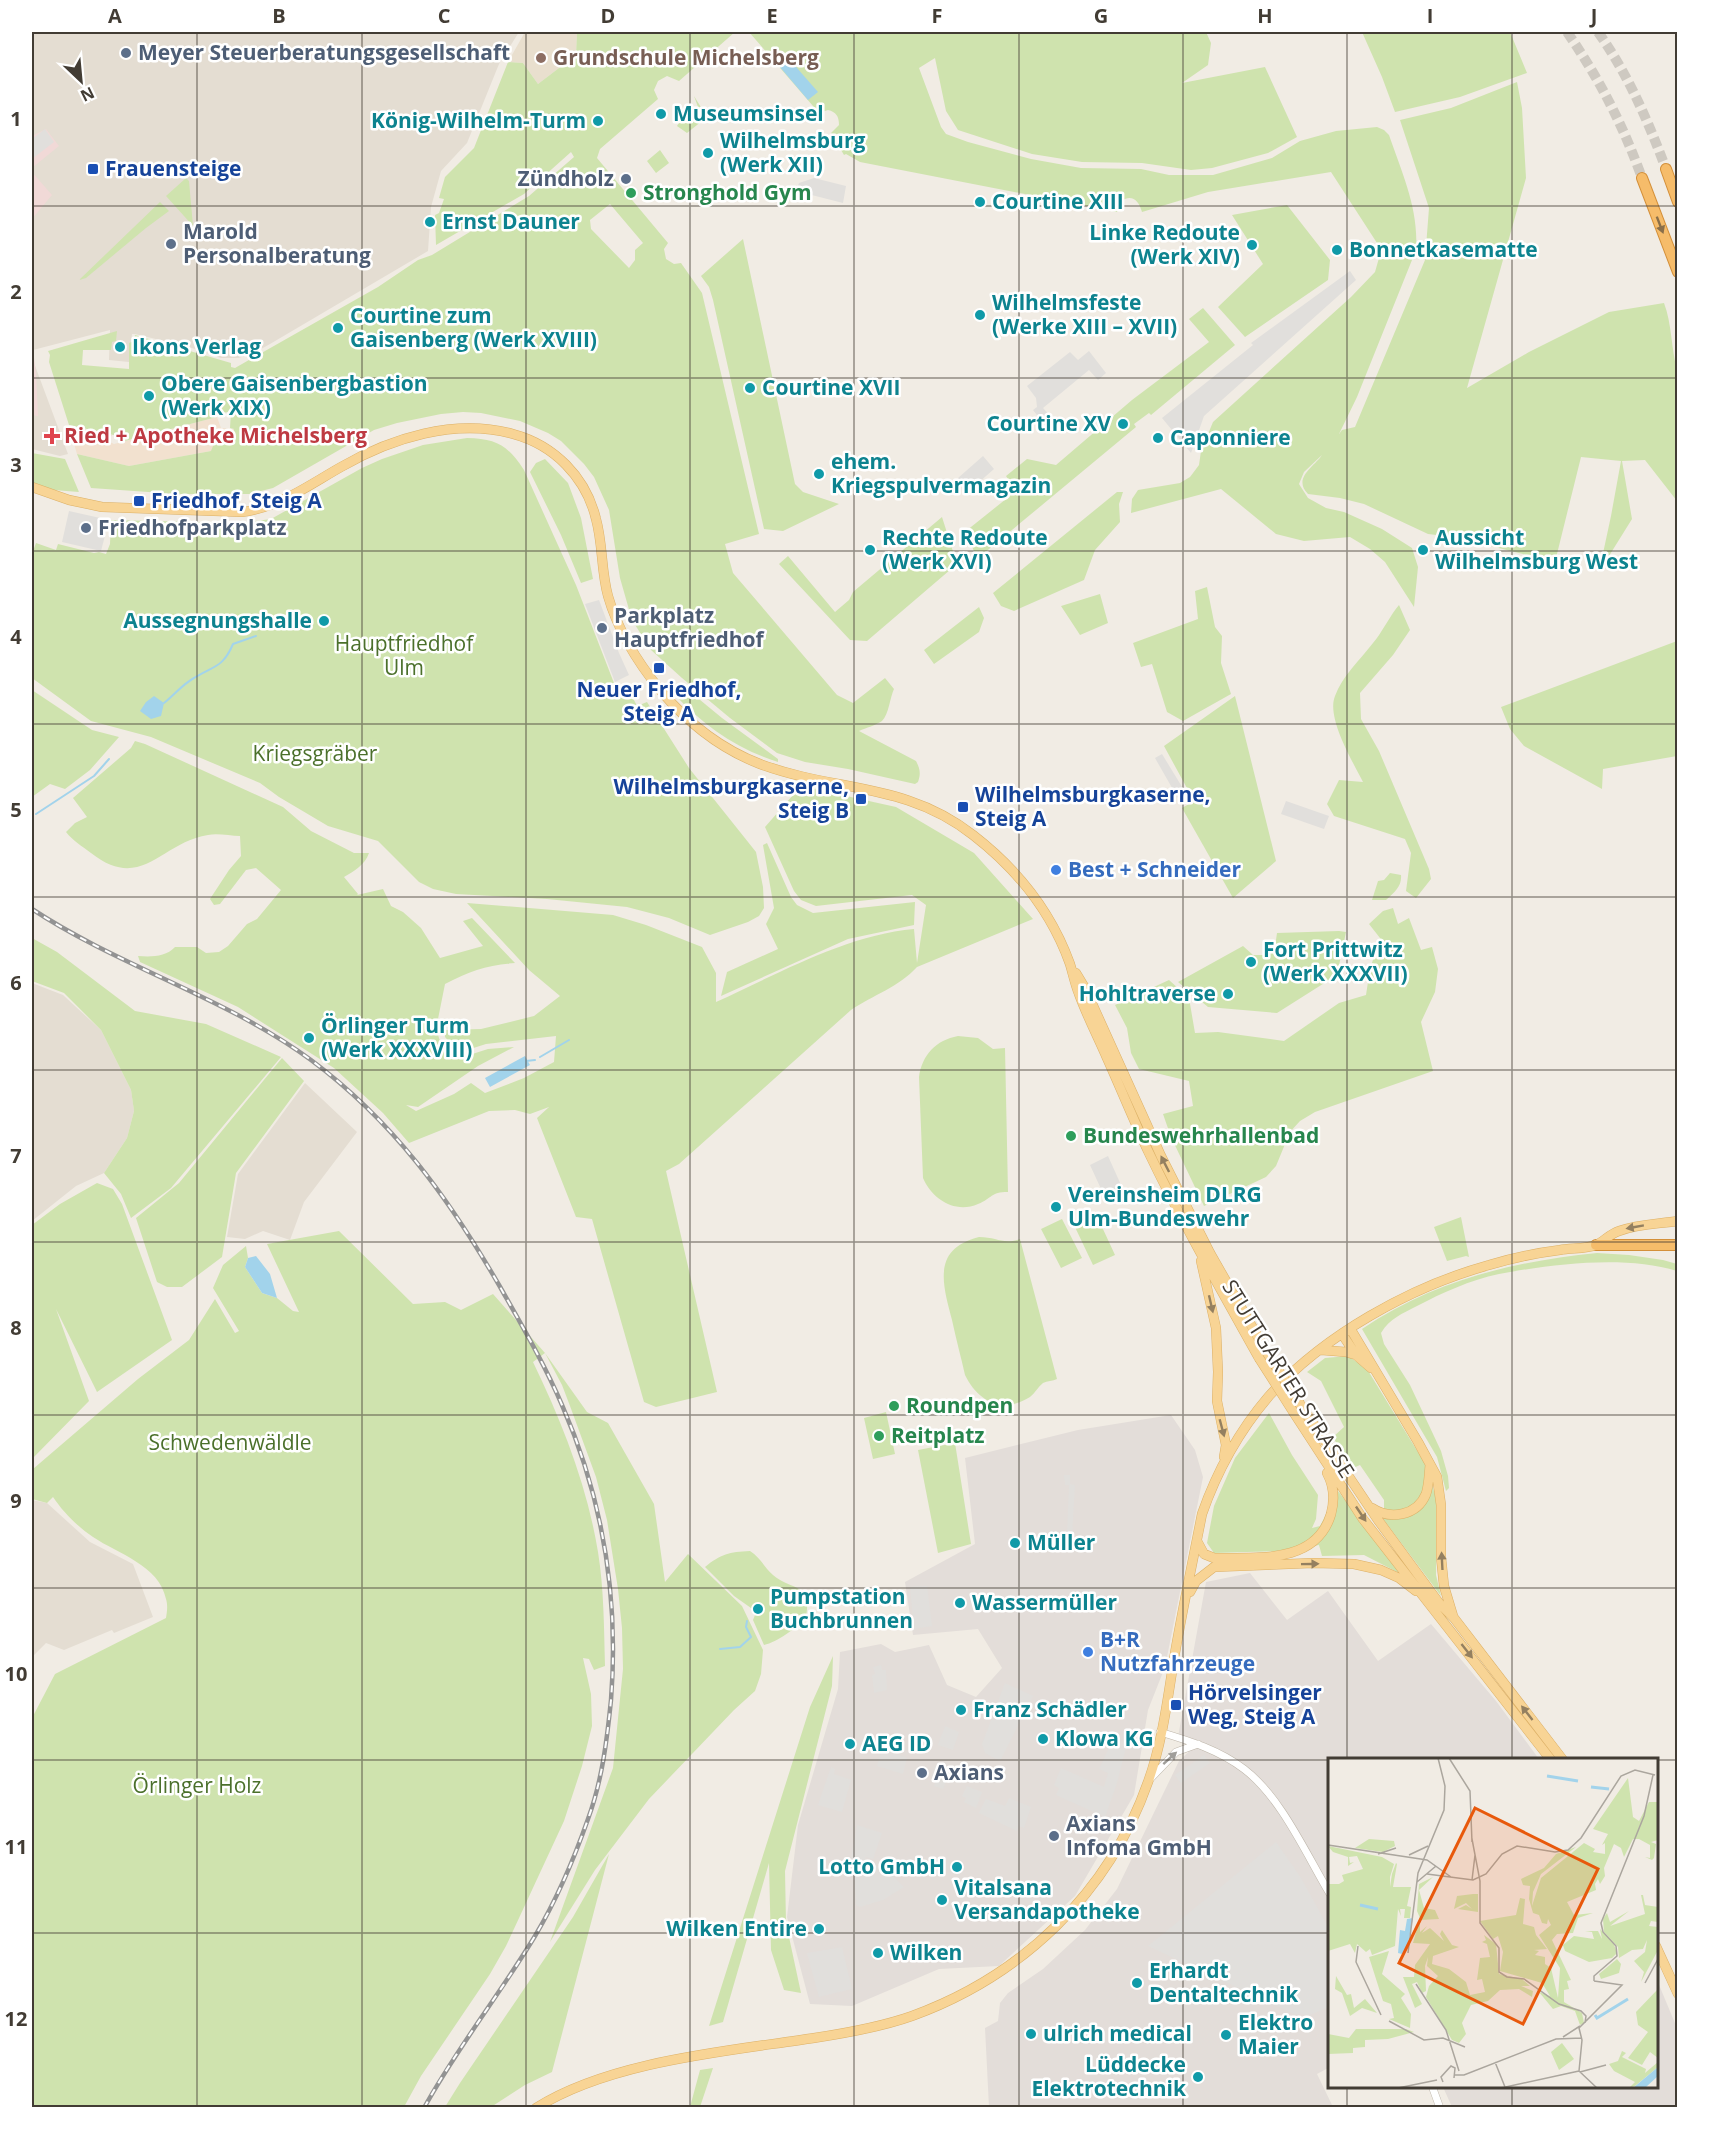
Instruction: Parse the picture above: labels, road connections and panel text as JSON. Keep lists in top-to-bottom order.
{
  "streets": {
    "main road": ["STUTTGARTER STRASSE"]
  },
  "parks": [
    "Hauptfriedhof Ulm",
    "Kriegsgräber",
    "Schwedenwäldle",
    "Örlinger Holz"
  ],
  "places": {
    "other": [
      "Meyer Steuerberatungsgesellschaft",
      "Grundschule Michelsberg",
      "Museumsinsel",
      "König-Wilhelm-Turm",
      "Wilhelmsburg (Werk XII)",
      "Zündholz",
      "Stronghold Gym",
      "Courtine XIII",
      "Ernst Dauner",
      "Marold Personalberatung",
      "Linke Redoute (Werk XIV)",
      "Bonnetkasematte",
      "Wilhelmsfeste (Werke XIII – XVII)",
      "Courtine zum Gaisenberg (Werk XVIII)",
      "Ikons Verlag",
      "Courtine XVII",
      "Obere Gaisenbergbastion (Werk XIX)",
      "Courtine XV",
      "Caponniere",
      "ehem. Kriegspulvermagazin",
      "Friedhofparkplatz",
      "Rechte Redoute (Werk XVI)",
      "Aussicht Wilhelmsburg West",
      "Aussegnungshalle",
      "Parkplatz Hauptfriedhof",
      "Best + Schneider",
      "Fort Prittwitz (Werk XXXVII)",
      "Hohltraverse",
      "Örlinger Turm (Werk XXXVIII)",
      "Bundeswehrhallenbad",
      "Vereinsheim DLRG Ulm-Bundeswehr",
      "Roundpen",
      "Reitplatz",
      "Müller",
      "Wassermüller",
      "Pumpstation Buchbrunnen",
      "B+R Nutzfahrzeuge",
      "Franz Schädler",
      "Klowa KG",
      "AEG ID",
      "Axians",
      "Axians Infoma GmbH",
      "Lotto GmbH",
      "Vitalsana Versandapotheke",
      "Wilken Entire",
      "Wilken",
      "Erhardt Dentaltechnik",
      "ulrich medical",
      "Elektro Maier",
      "Lüddecke Elektrotechnik"
    ],
    "transit": [
      "Frauensteige",
      "Friedhof, Steig A",
      "Neuer Friedhof, Steig A",
      "Wilhelmsburgkaserne, Steig B",
      "Wilhelmsburgkaserne, Steig A",
      "Hörvelsinger Weg, Steig A"
    ],
    "health": ["Ried + Apotheke Michelsberg"]
  },
  "north": "bottom right",
  "grid": {
    "columns": [
      "A",
      "B",
      "C",
      "D",
      "E",
      "F",
      "G",
      "H",
      "I",
      "J"
    ],
    "rows": [
      "1",
      "2",
      "3",
      "4",
      "5",
      "6",
      "7",
      "8",
      "9",
      "10",
      "11",
      "12"
    ]
  }
}
